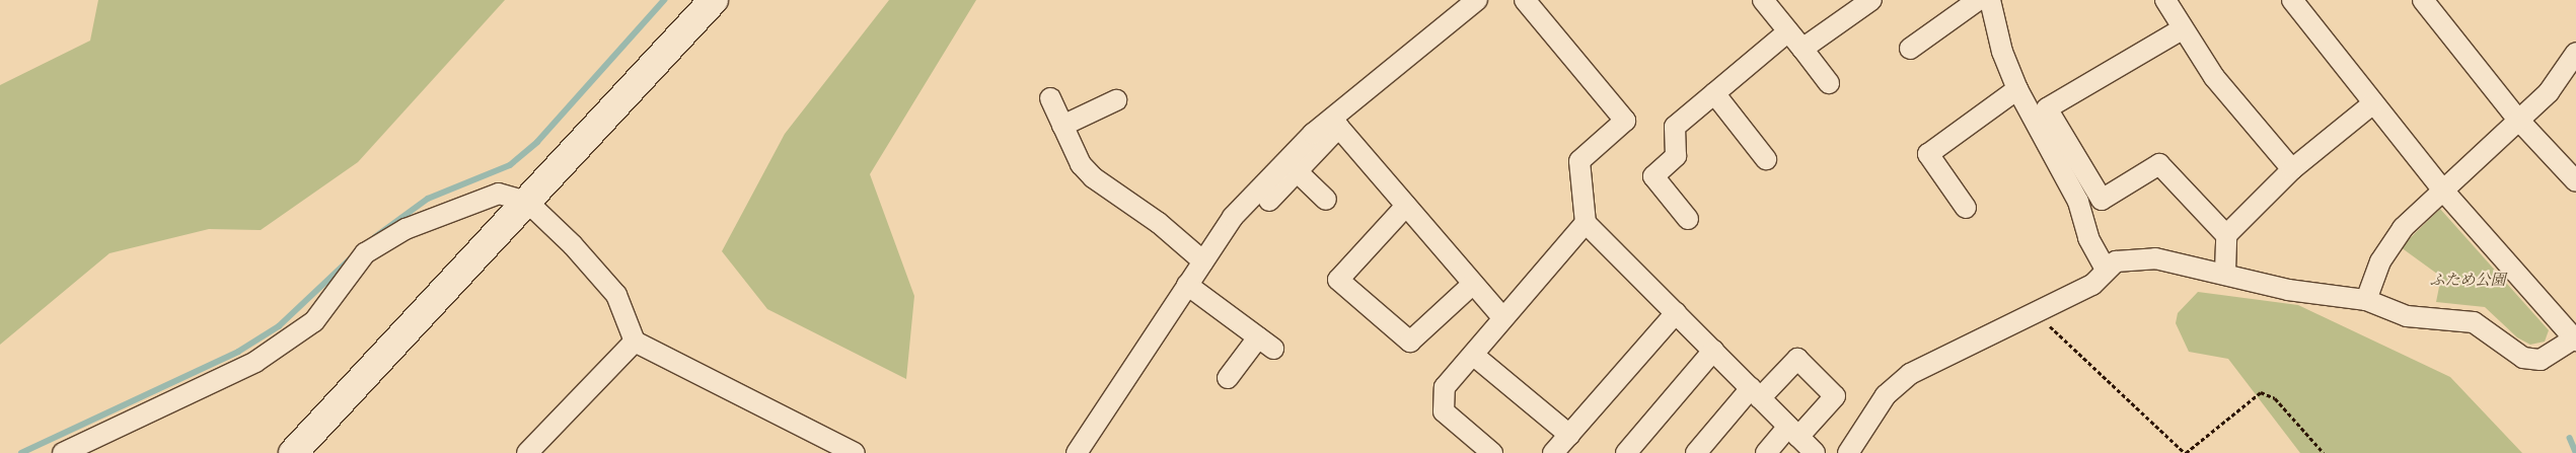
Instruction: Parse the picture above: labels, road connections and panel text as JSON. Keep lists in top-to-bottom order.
{
  "parks": ["ふため公園"]
}
